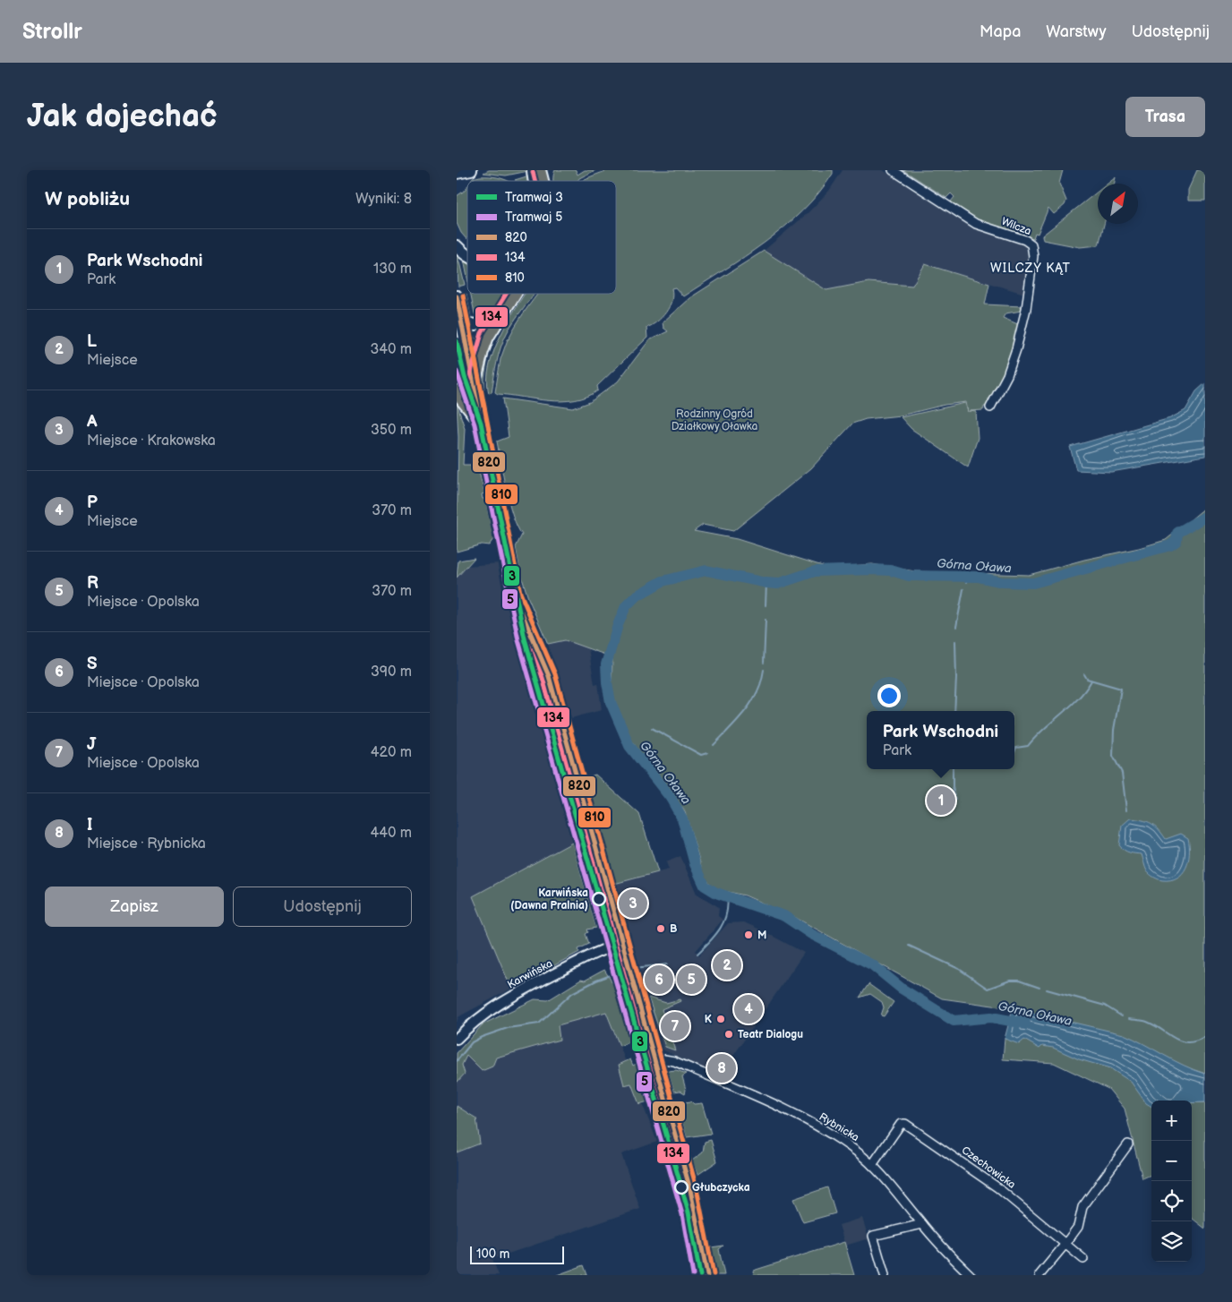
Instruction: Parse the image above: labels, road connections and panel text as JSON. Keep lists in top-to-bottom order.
{
  "streets": {
    "street": [
      "Wilcza",
      "Karwińska",
      "Rybnicka",
      "Czechowicka"
    ]
  },
  "crossings": [
    ["Rybnicka", "Czechowicka"]
  ],
  "districts": ["WILCZY KĄT"],
  "water": ["Górna Oława"],
  "parks": ["Rodzinny Ogród Działkowy Oławka"],
  "places": [
    "Karwińska (Dawna Pralnia)",
    "B",
    "M",
    "K",
    "Teatr Dialogu",
    "Głubczycka"
  ],
  "lines": [
    "transit line 134",
    "transit line 810",
    "transit line 820",
    "tram line 3",
    "tram line 5"
  ],
  "legend": [
    "Tramwaj 3",
    "Tramwaj 5",
    "820",
    "134",
    "810"
  ],
  "scale_bar": "100 m",
  "north": "top right",
  "page": {
    "header": "Strollr",
    "nav": ["Mapa", "Warstwy", "Udostępnij"],
    "buttons": [
      "Trasa",
      ["Zapisz", "Udostępnij"]
    ],
    "title": "Jak dojechać",
    "heading": ["W pobliżu", "Wyniki: 8"],
    "list": [
      {
        "mark": "1",
        "name": "Park Wschodni",
        "note": "Park",
        "value": "130 m"
      },
      {
        "mark": "2",
        "name": "L",
        "note": "Miejsce",
        "value": "340 m"
      },
      {
        "mark": "3",
        "name": "A",
        "note": "Miejsce · Krakowska",
        "value": "350 m"
      },
      {
        "mark": "4",
        "name": "P",
        "note": "Miejsce",
        "value": "370 m"
      },
      {
        "mark": "5",
        "name": "R",
        "note": "Miejsce · Opolska",
        "value": "370 m"
      },
      {
        "mark": "6",
        "name": "S",
        "note": "Miejsce · Opolska",
        "value": "390 m"
      },
      {
        "mark": "7",
        "name": "J",
        "note": "Miejsce · Opolska",
        "value": "420 m"
      },
      {
        "mark": "8",
        "name": "I",
        "note": "Miejsce · Rybnicka",
        "value": "440 m"
      }
    ],
    "popup": ["Park Wschodni", "Park"],
    "pins": [
      "1",
      "3",
      "2",
      "5",
      "6",
      "4",
      "7",
      "8"
    ],
    "map_buttons": ["+", "−"],
    "scale": "100 m"
  }
}
